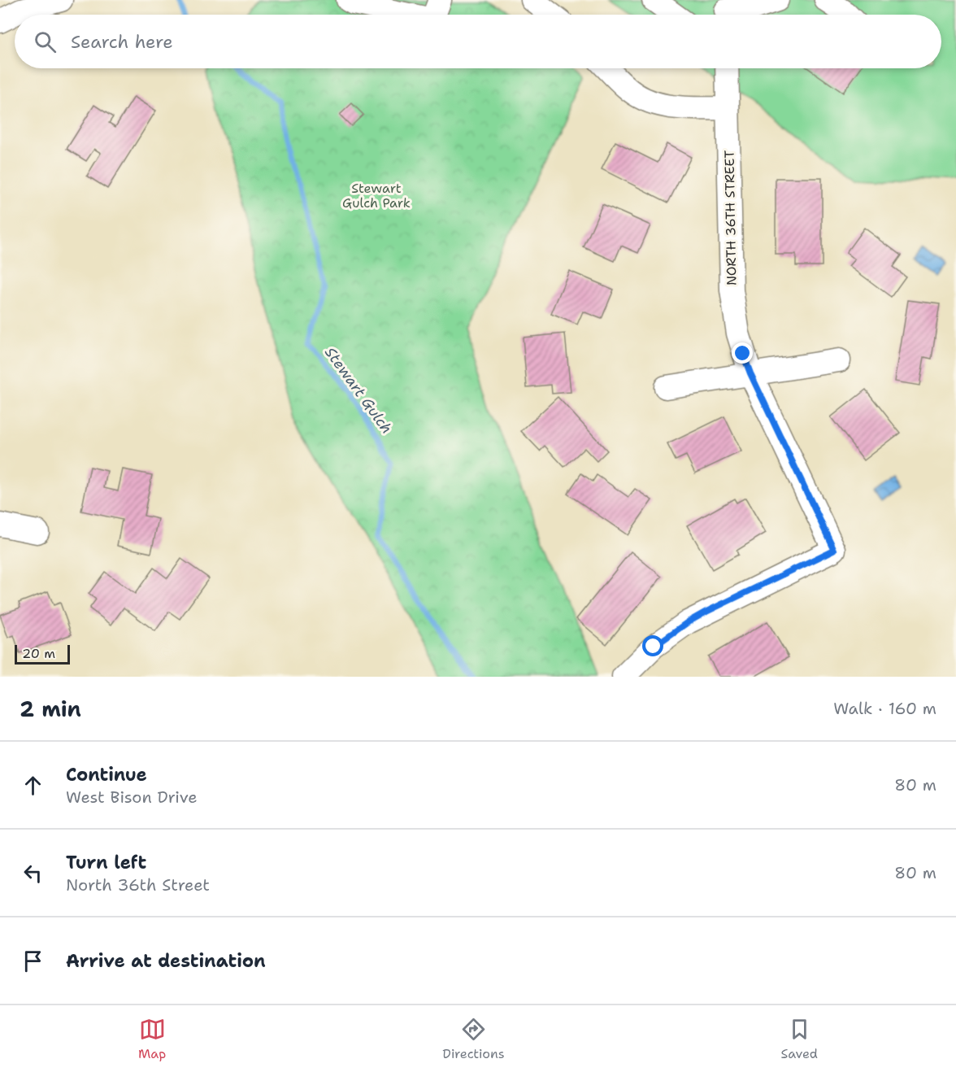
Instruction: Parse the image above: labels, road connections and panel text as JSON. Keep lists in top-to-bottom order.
{
  "streets": {
    "street": ["NORTH 36TH STREET"]
  },
  "water": ["Stewart Gulch"],
  "parks": ["Stewart Gulch Park"],
  "scale_bar": "20 m",
  "page": {
    "search": "Search here",
    "scale": "20 m",
    "heading": ["2 min", "Walk · 160 m"],
    "list": [
      ["Continue", "West Bison Drive", "80 m"],
      ["Turn left", "North 36th Street", "80 m"],
      "Arrive at destination"
    ],
    "nav": ["Map", "Directions", "Saved"]
  }
}
